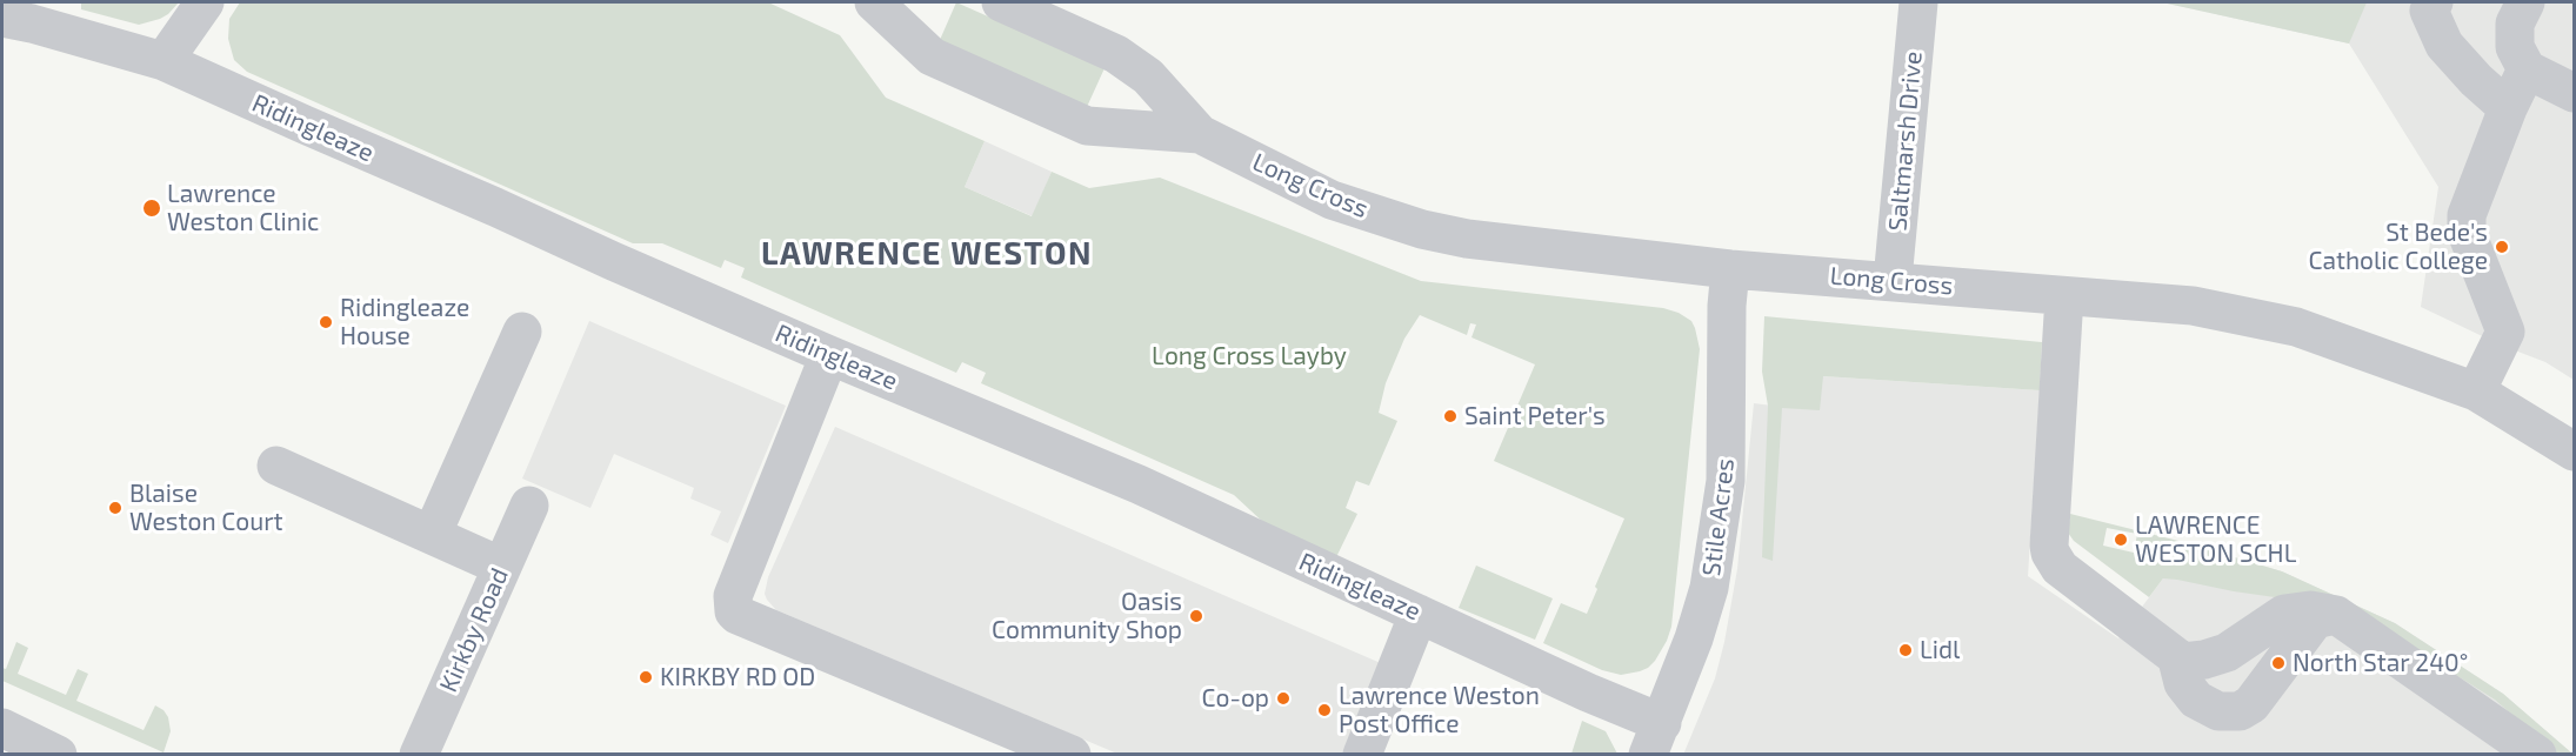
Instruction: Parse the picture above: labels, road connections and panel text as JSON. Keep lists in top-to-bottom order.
{
  "streets": {
    "street": [
      "Ridingleaze",
      "Saltmarsh Drive",
      "Long Cross",
      "Stile Acres",
      "Kirkby Road"
    ]
  },
  "crossings": [
    ["Ridingleaze", "Stile Acres"],
    ["Saltmarsh Drive", "Long Cross"],
    ["Long Cross", "Stile Acres"]
  ],
  "districts": ["LAWRENCE WESTON"],
  "parks": ["Long Cross Layby"],
  "places": [
    "Lawrence Weston Clinic",
    "St Bede's Catholic College",
    "Ridingleaze House",
    "Saint Peter's",
    "Blaise Weston Court",
    "LAWRENCE WESTON SCHL",
    "Oasis Community Shop",
    "Lidl",
    "North Star 240°",
    "KIRKBY RD OD",
    "Co-op",
    "Lawrence Weston Post Office"
  ]
}
